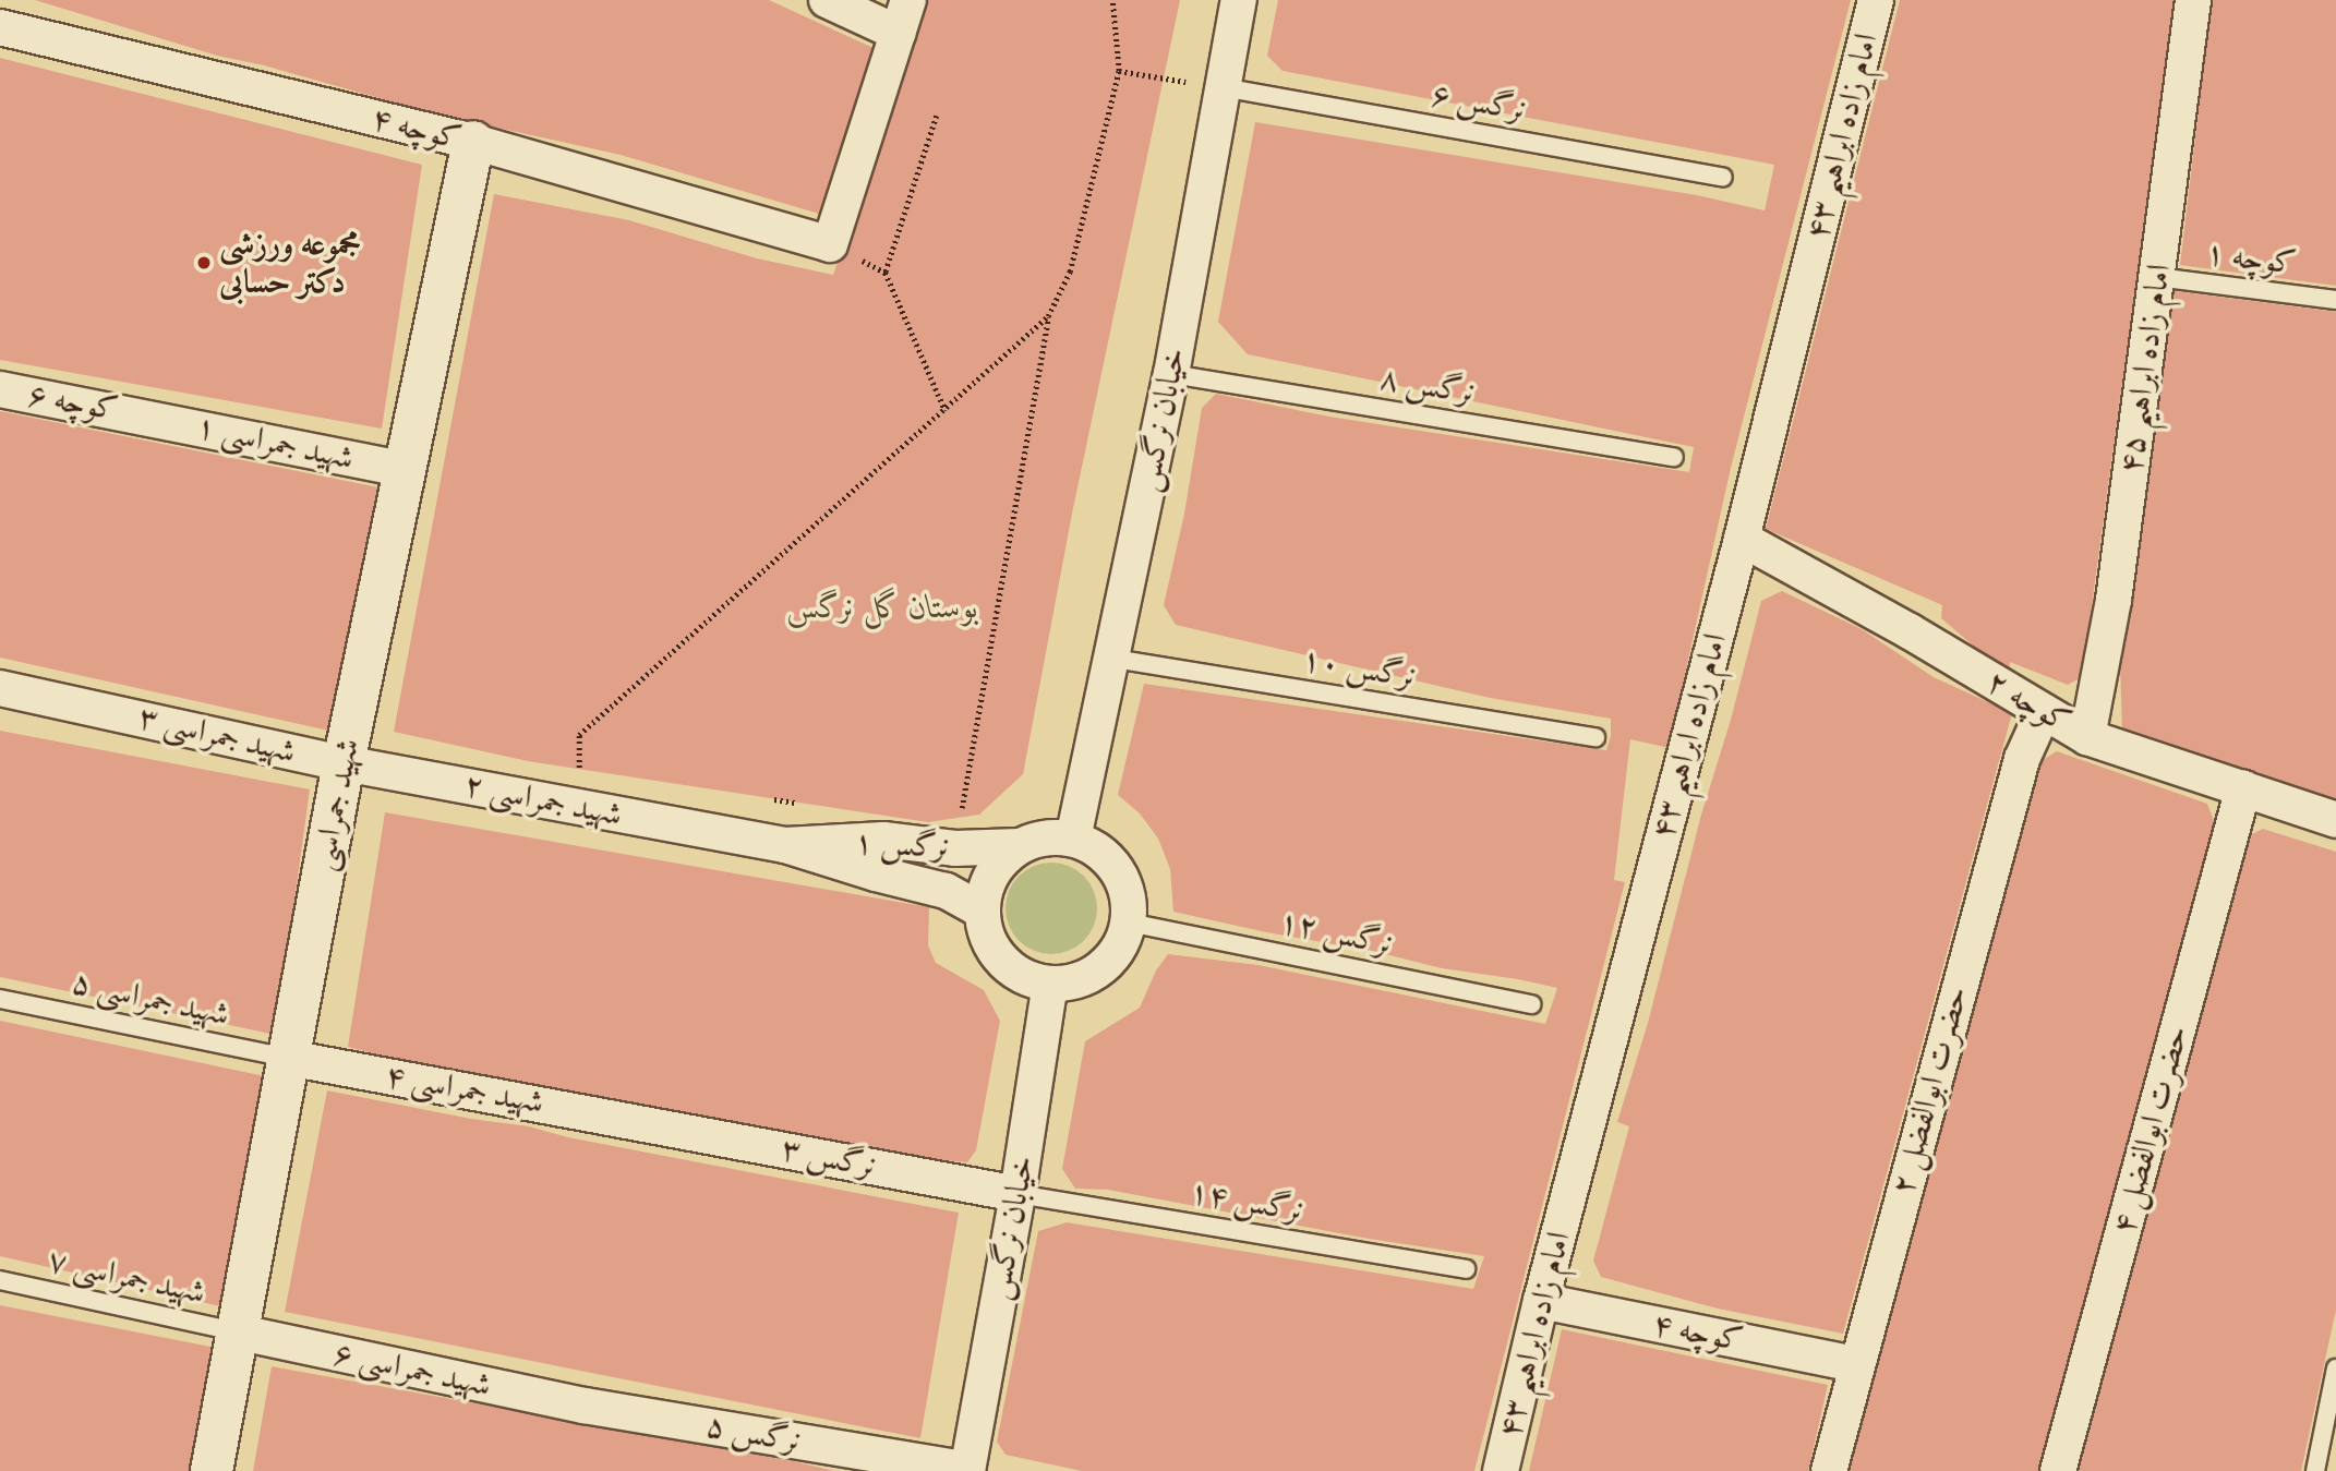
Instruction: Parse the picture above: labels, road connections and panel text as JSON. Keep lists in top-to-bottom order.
{
  "streets": {
    "street": [
      "کوچه ۴",
      "امام زاده ابراهیم ۴۳",
      "امام زاده ابراهیم ۴۵",
      "کوچه ۶",
      "خیابان نرگس",
      "شهید جمراسی ۱",
      "کوچه ۲",
      "شهید جمراسی ۳",
      "شهید جمراسی ۲",
      "شهید جمراسی",
      "نرگس ۱",
      "شهید جمراسی ۴",
      "حضرت ابوالفضل ۲",
      "حضرت ابوالفضل ۴",
      "نرگس ۳",
      "شهید جمراسی ۶",
      "نرگس ۵"
    ],
    "lane": [
      "نرگس ۶",
      "کوچه ۱",
      "نرگس ۸",
      "نرگس ۱۰",
      "نرگس ۱۲",
      "شهید جمراسی ۵",
      "نرگس ۱۴",
      "شهید جمراسی ۷"
    ]
  },
  "crossings": [
    ["نرگس ۶", "خیابان نرگس"],
    ["کوچه ۴", "امام زاده ابراهیم ۴۳"],
    ["کوچه ۴", "شهید جمراسی"],
    ["کوچه ۴", "حضرت ابوالفضل ۲"],
    ["امام زاده ابراهیم ۴۳", "کوچه ۲"],
    ["کوچه ۱", "امام زاده ابراهیم ۴۵"],
    ["امام زاده ابراهیم ۴۵", "کوچه ۲"],
    ["نرگس ۸", "خیابان نرگس"],
    ["کوچه ۶", "شهید جمراسی ۱"],
    ["خیابان نرگس", "نرگس ۱۰"],
    ["خیابان نرگس", "نرگس ۱"],
    ["خیابان نرگس", "نرگس ۱۲"],
    ["خیابان نرگس", "نرگس ۳"],
    ["خیابان نرگس", "نرگس ۱۴"],
    ["خیابان نرگس", "نرگس ۵"],
    ["شهید جمراسی ۱", "شهید جمراسی"],
    ["کوچه ۲", "حضرت ابوالفضل ۲"],
    ["کوچه ۲", "حضرت ابوالفضل ۴"],
    ["شهید جمراسی ۳", "شهید جمراسی ۲"],
    ["شهید جمراسی ۳", "شهید جمراسی"],
    ["شهید جمراسی ۲", "شهید جمراسی"],
    ["شهید جمراسی ۲", "نرگس ۱"],
    ["شهید جمراسی", "شهید جمراسی ۵"],
    ["شهید جمراسی", "شهید جمراسی ۴"],
    ["شهید جمراسی", "شهید جمراسی ۷"],
    ["شهید جمراسی", "شهید جمراسی ۶"],
    ["نرگس ۱", "نرگس ۱۲"],
    ["شهید جمراسی ۵", "شهید جمراسی ۴"],
    ["شهید جمراسی ۴", "نرگس ۳"],
    ["نرگس ۳", "نرگس ۱۴"],
    ["شهید جمراسی ۷", "شهید جمراسی ۶"],
    ["شهید جمراسی ۶", "نرگس ۵"]
  ],
  "parks": ["بوستان گل نرگس"],
  "places": ["مجموعه ورزشی دکتر حسابی"]
}
